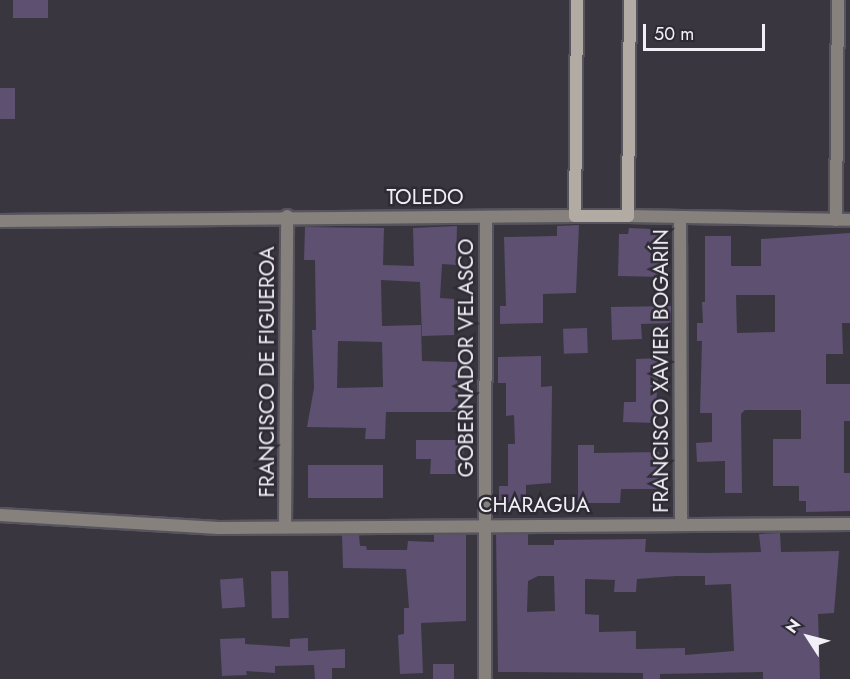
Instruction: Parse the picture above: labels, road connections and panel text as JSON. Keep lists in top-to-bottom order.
{
  "streets": {
    "main road": ["TOLEDO"],
    "street": [
      "GOBERNADOR VELASCO",
      "FRANCISCO XAVIER BOGARÍN",
      "FRANCISCO DE FIGUEROA",
      "CHARAGUA"
    ]
  },
  "crossings": [
    ["TOLEDO", "GOBERNADOR VELASCO"],
    ["TOLEDO", "FRANCISCO XAVIER BOGARÍN"],
    ["TOLEDO", "FRANCISCO DE FIGUEROA"],
    ["GOBERNADOR VELASCO", "CHARAGUA"],
    ["FRANCISCO XAVIER BOGARÍN", "CHARAGUA"],
    ["FRANCISCO DE FIGUEROA", "CHARAGUA"]
  ],
  "scale_bar": "50 m",
  "north": "top left"
}
